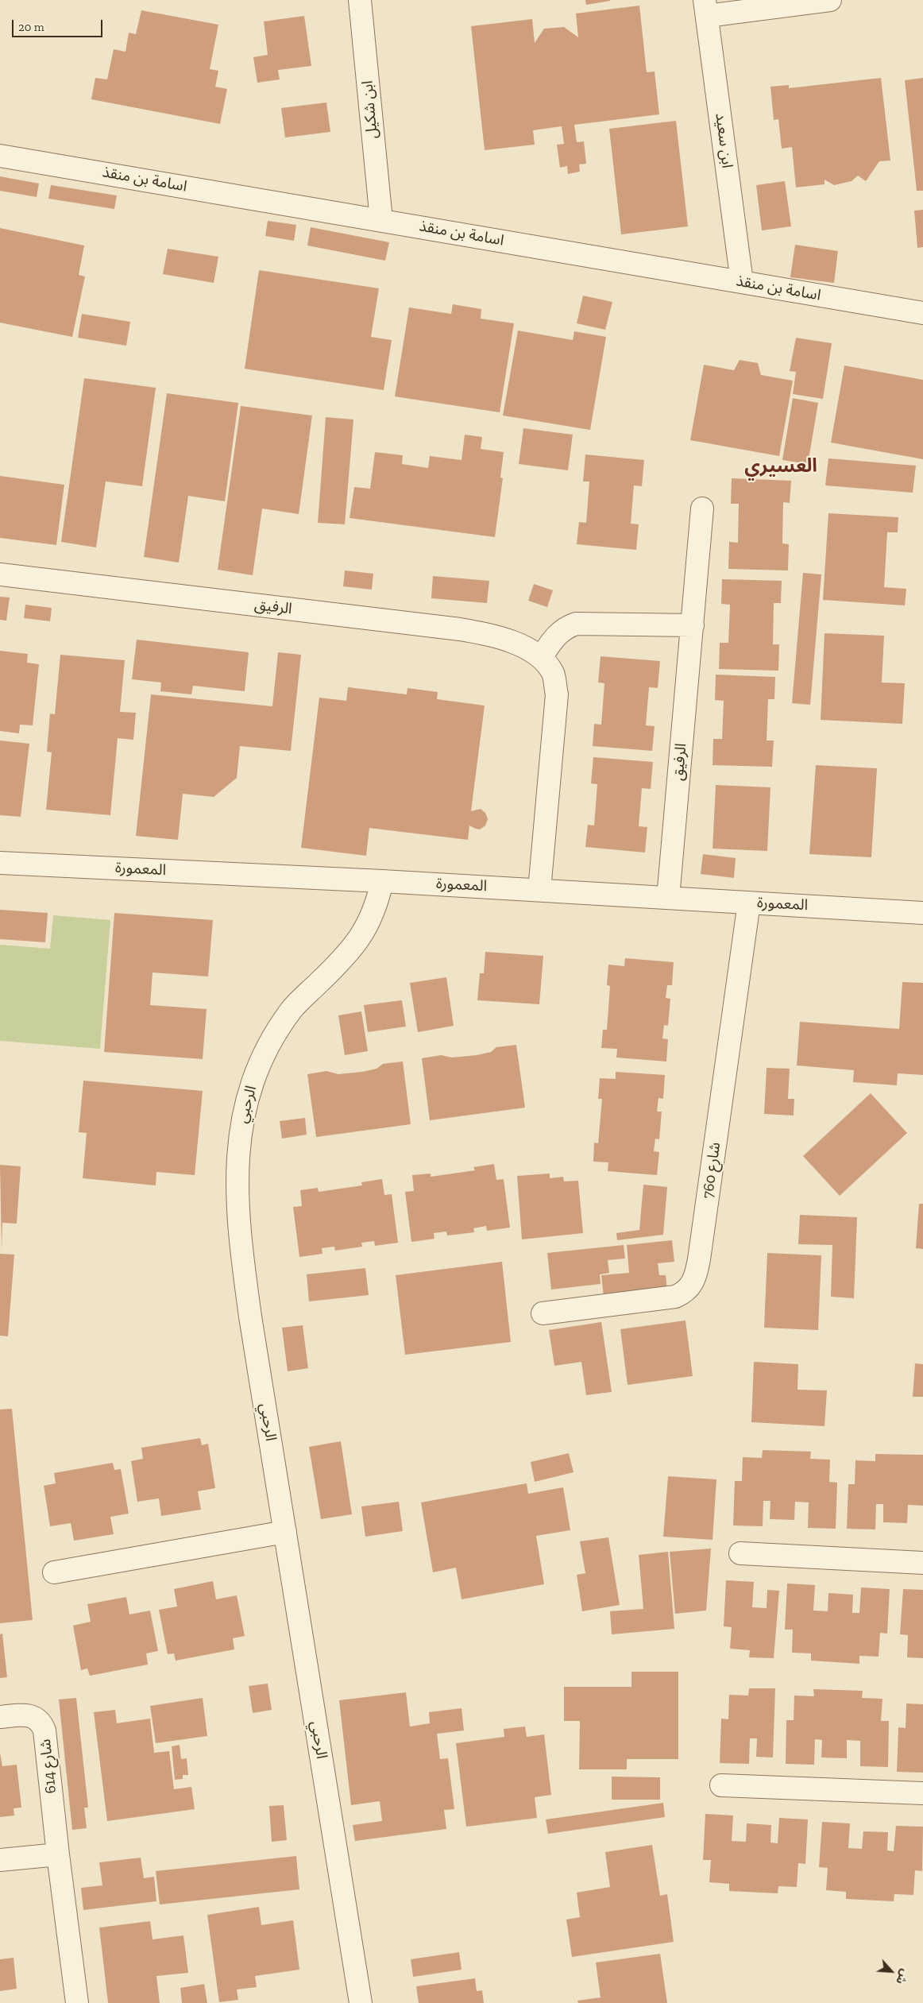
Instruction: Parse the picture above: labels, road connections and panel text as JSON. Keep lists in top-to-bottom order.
{
  "streets": {
    "street": [
      "ابن شكيل",
      "ابن سعيد",
      "اسامة بن منقذ",
      "الرفيق",
      "المعمورة",
      "الرحبي",
      "شارع 760",
      "شارع 614"
    ]
  },
  "crossings": [
    ["ابن شكيل", "اسامة بن منقذ"],
    ["ابن سعيد", "اسامة بن منقذ"],
    ["الرفيق", "المعمورة"],
    ["المعمورة", "الرحبي"],
    ["المعمورة", "شارع 760"]
  ],
  "districts": ["العسيري"],
  "scale_bar": "20 m",
  "north": "bottom right"
}
